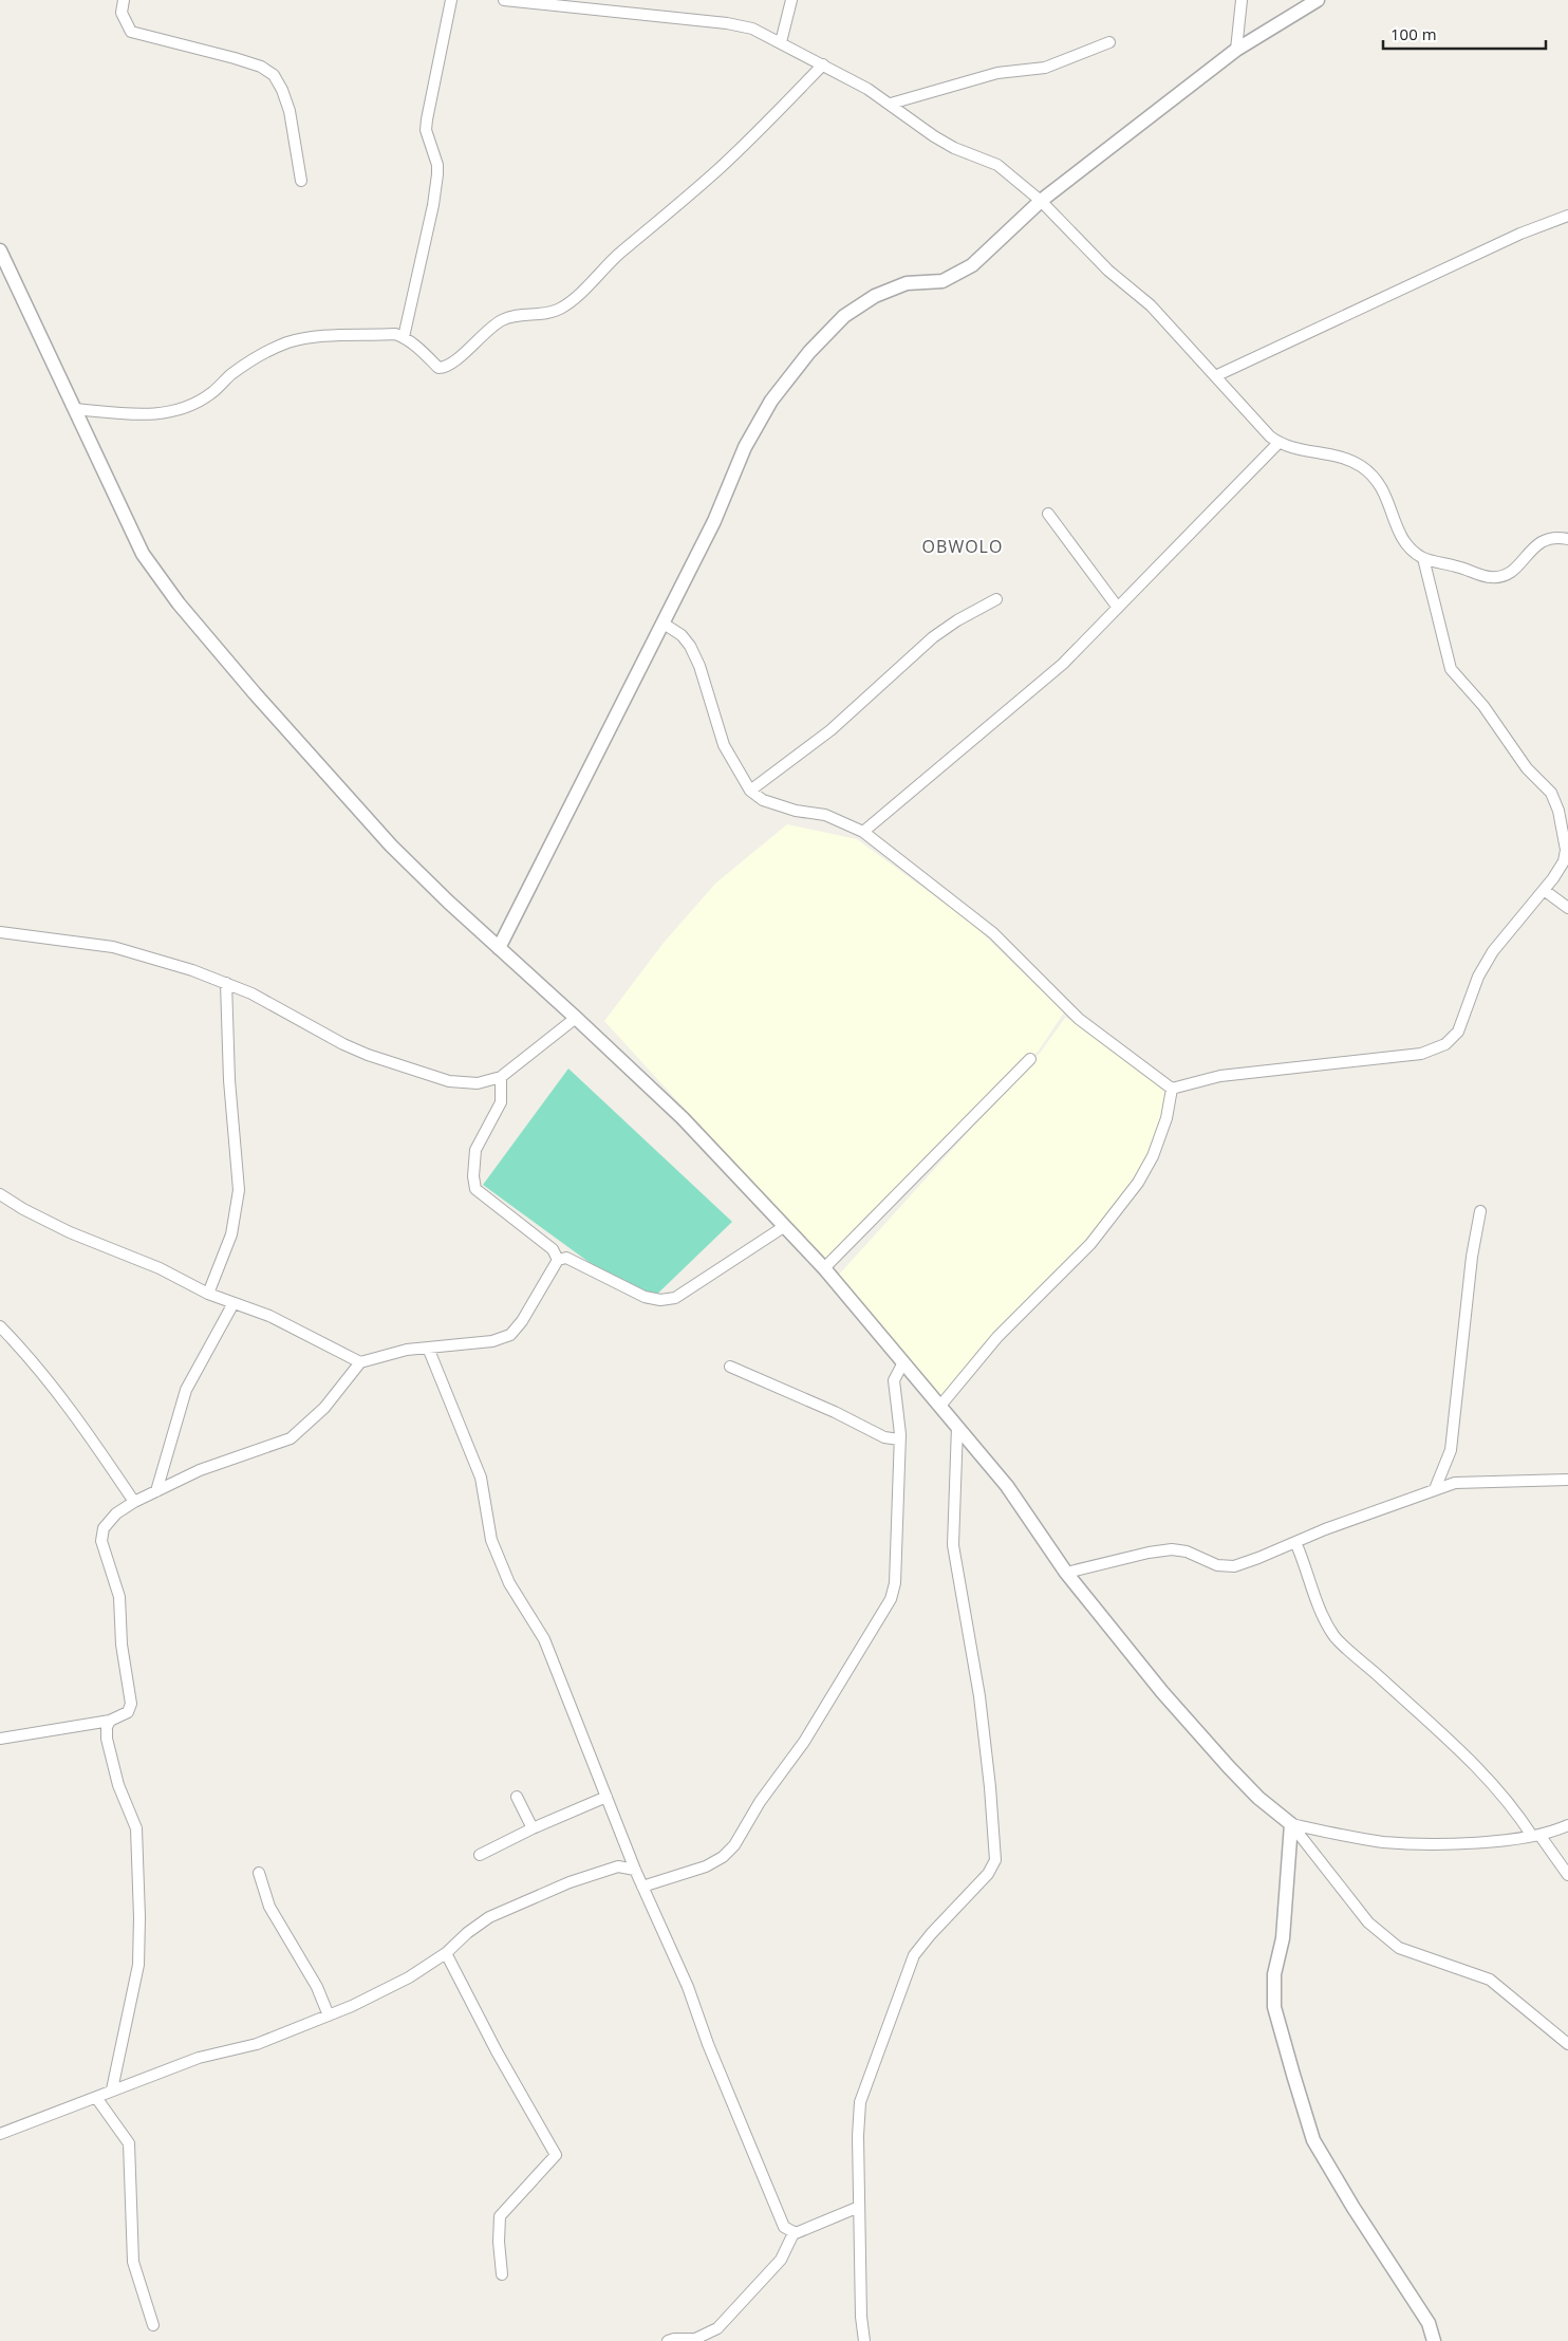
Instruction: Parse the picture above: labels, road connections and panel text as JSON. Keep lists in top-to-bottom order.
{
  "districts": ["OBWOLO"],
  "scale_bar": "100 m"
}
